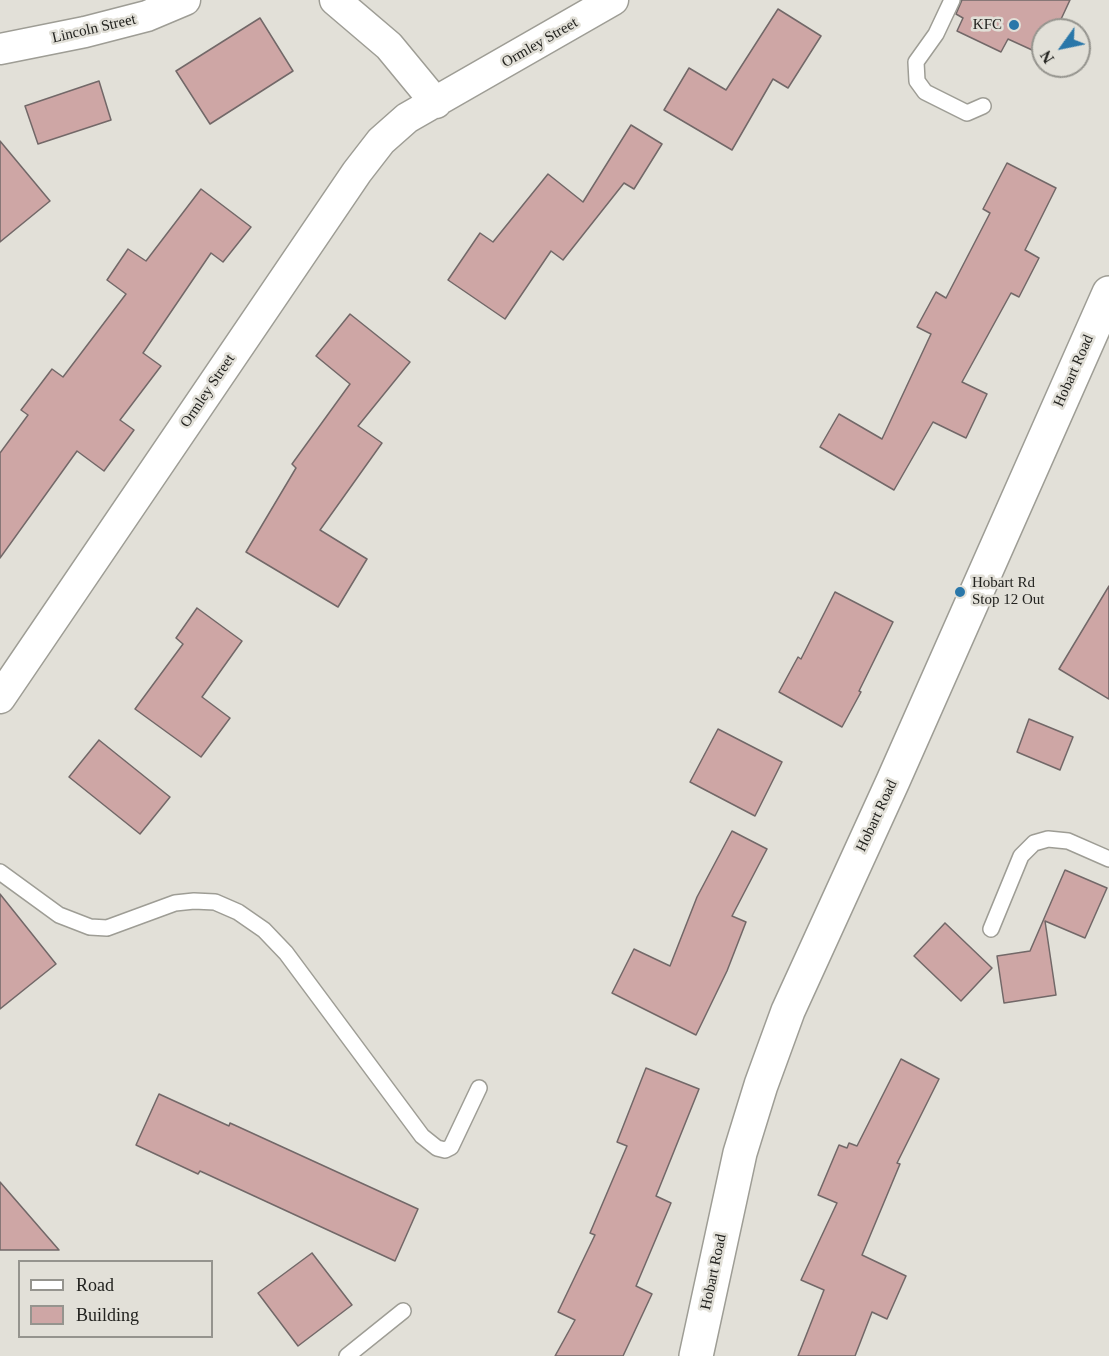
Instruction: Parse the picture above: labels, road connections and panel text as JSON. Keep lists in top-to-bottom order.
{
  "streets": {
    "main road": ["Hobart Road"],
    "street": ["Lincoln Street", "Ormley Street"]
  },
  "places": ["KFC", "Hobart Rd Stop 12 Out"],
  "legend": ["Road", "Building"],
  "north": "bottom left"
}
